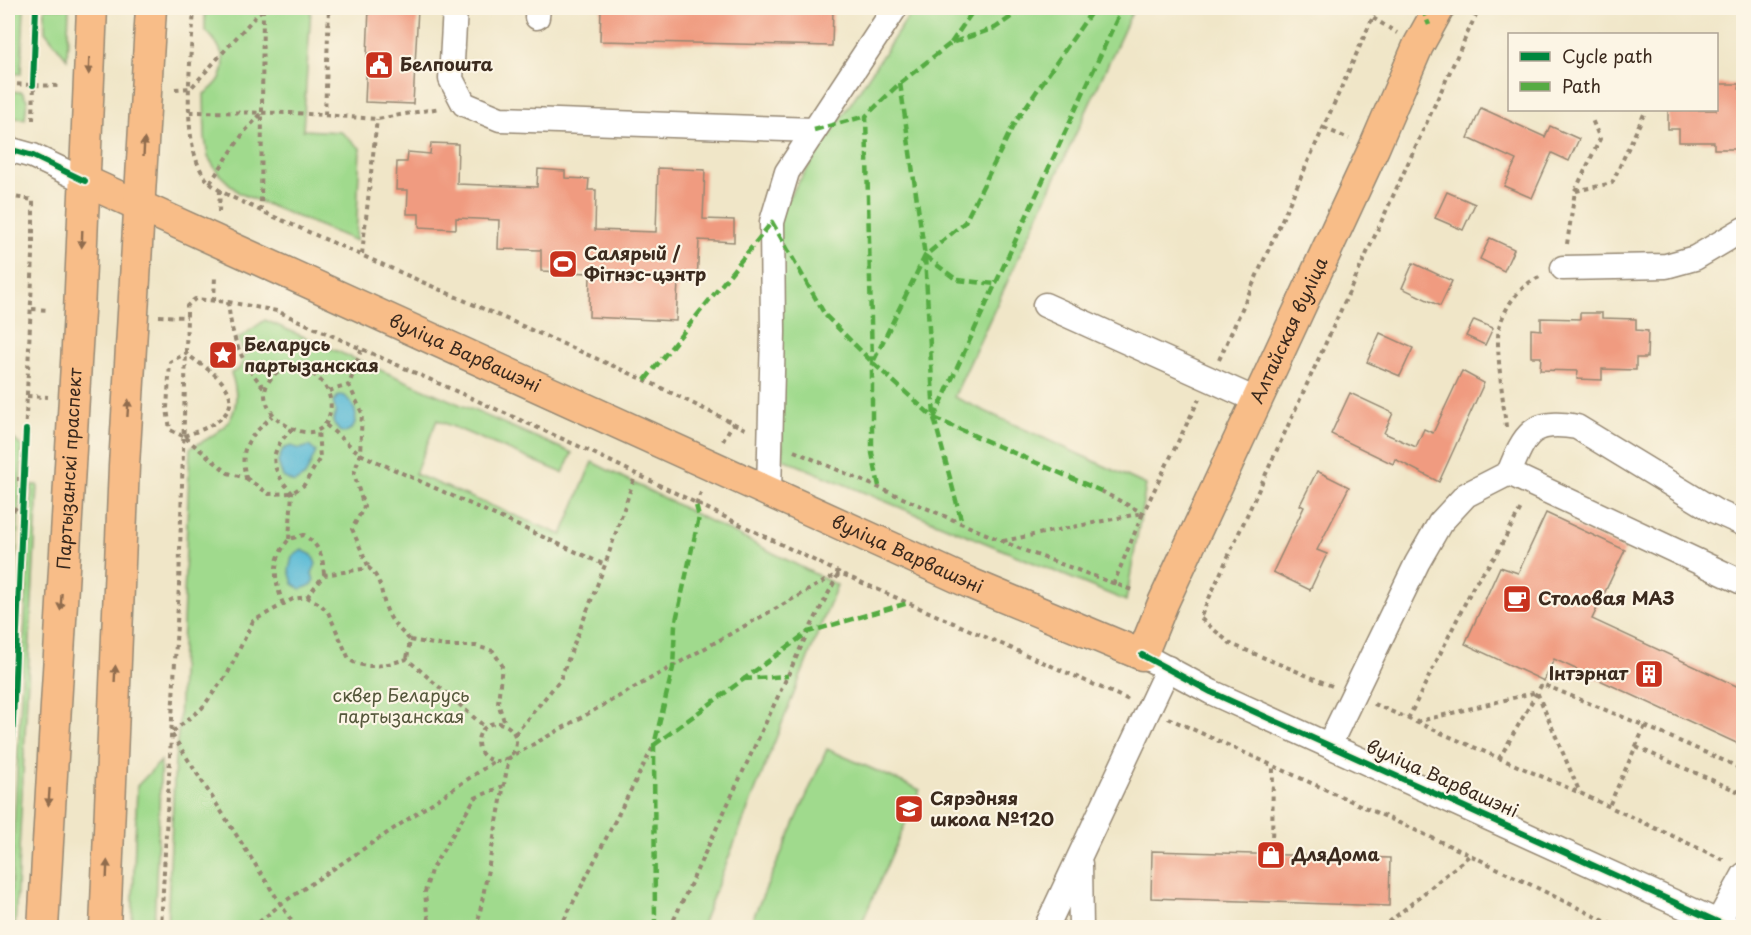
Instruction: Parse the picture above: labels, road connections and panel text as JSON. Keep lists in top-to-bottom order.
{
  "streets": {
    "main road": ["Алтайская вуліца", "вуліца Варвашэні", "Партызанскі праспект"]
  },
  "crossings": [
    ["Алтайская вуліца", "вуліца Варвашэні"],
    ["вуліца Варвашэні", "Партызанскі праспект"]
  ],
  "parks": ["сквер Беларусь партызанская"],
  "places": {
    "public building": ["Белпошта"],
    "sports": ["Салярый / Фітнэс-цэнтр"],
    "place": ["Беларусь партызанская"],
    "cafe": ["Столовая МАЗ"],
    "building": ["Інтэрнат"],
    "school or university": ["Сярэдняя школа №120"],
    "shop": ["ДляДома"]
  },
  "legend": ["Cycle path", "Path"]
}
